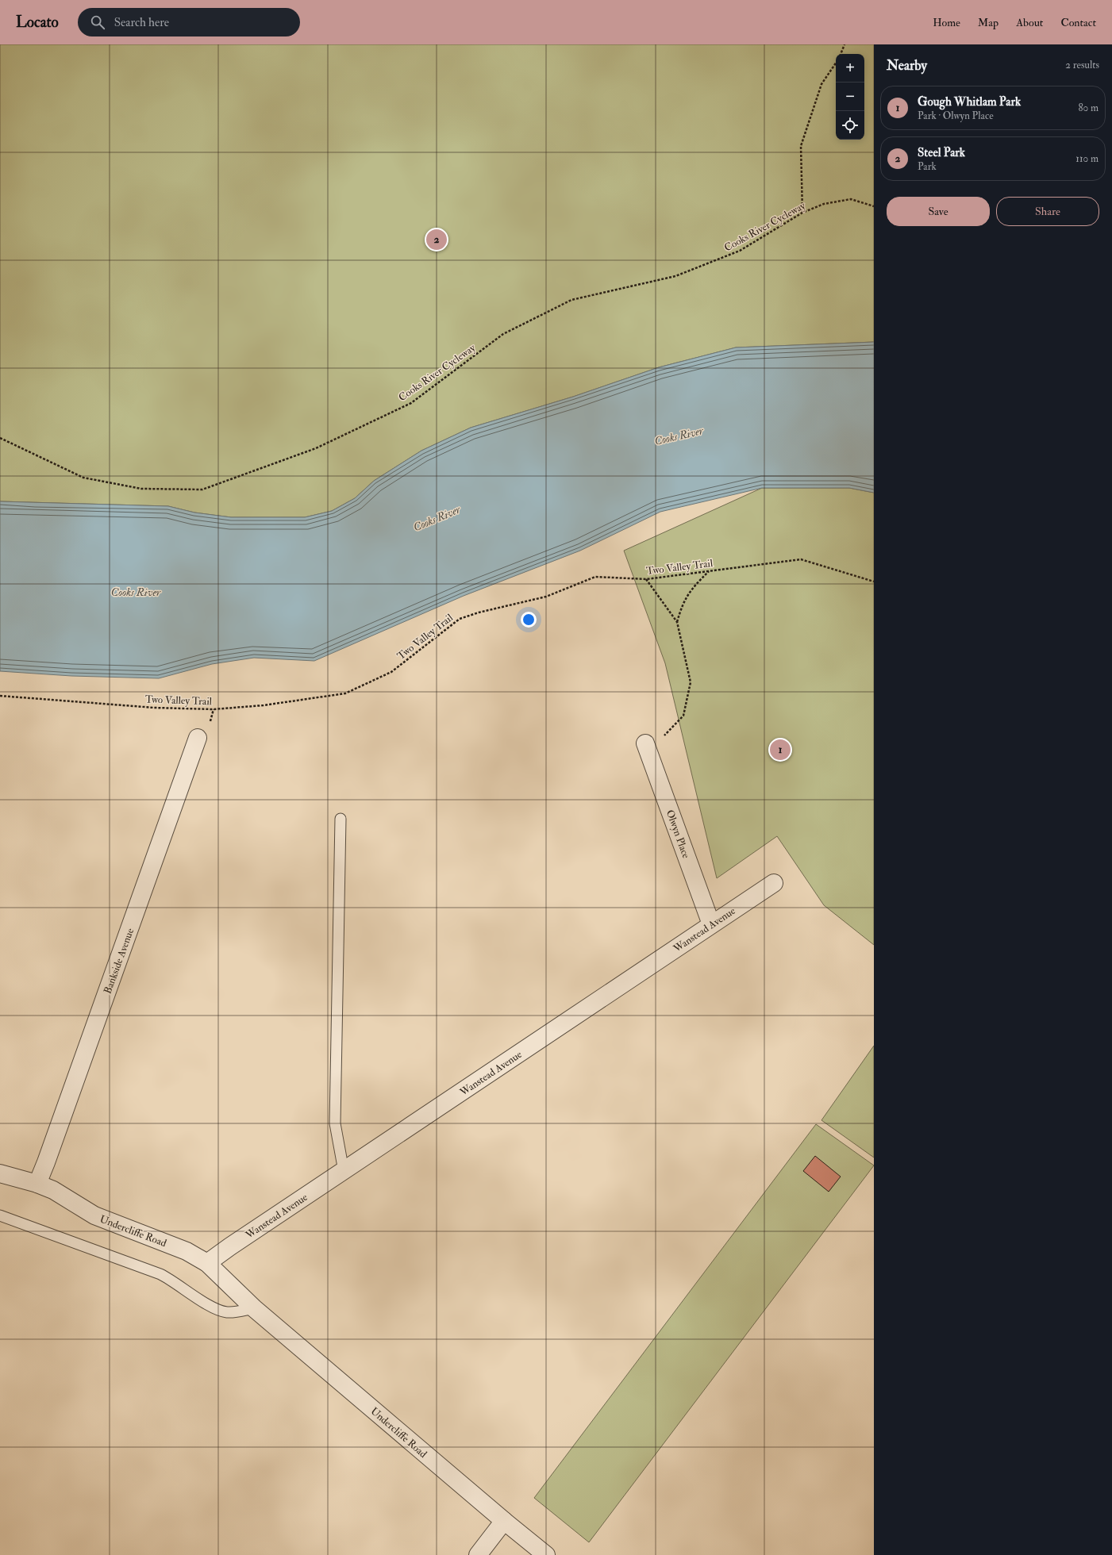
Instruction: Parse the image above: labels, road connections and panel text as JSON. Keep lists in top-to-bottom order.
{
  "streets": {
    "street": [
      "Olwyn Place",
      "Wanstead Avenue",
      "Bankside Avenue",
      "Undercliffe Road"
    ],
    "path": ["Cooks River Cycleway", "Two Valley Trail"]
  },
  "crossings": [
    ["Olwyn Place", "Wanstead Avenue"],
    ["Wanstead Avenue", "Undercliffe Road"],
    ["Bankside Avenue", "Undercliffe Road"]
  ],
  "water": ["Cooks River"],
  "page": {
    "header": "Locato",
    "search": "Search here",
    "nav": [
      "Home",
      "Map",
      "About",
      "Contact"
    ],
    "heading": ["Nearby", "2 results"],
    "map_buttons": ["+", "−"],
    "list": [
      {
        "mark": "1",
        "name": "Gough Whitlam Park",
        "note": "Park · Olwyn Place",
        "value": "80 m"
      },
      {
        "mark": "2",
        "name": "Steel Park",
        "note": "Park",
        "value": "110 m"
      }
    ],
    "buttons": ["Save", "Share"],
    "pins": ["2", "1"]
  }
}
